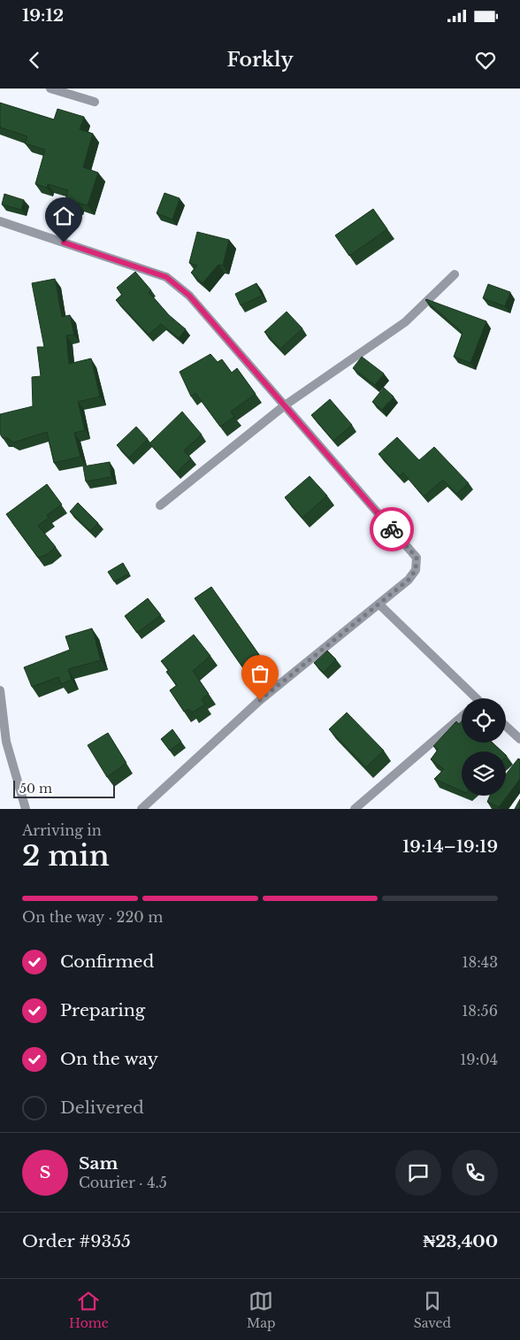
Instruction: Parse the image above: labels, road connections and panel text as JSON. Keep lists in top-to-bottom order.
{
  "scale_bar": "50 m",
  "page": {
    "status": "19:12",
    "header": "Forkly",
    "scale": "50 m",
    "heading": ["2 min", "Arriving in", "19:14–19:19"],
    "panel": [
      "Sam",
      "Courier · 4.5",
      "Order #9355",
      "₦23,400"
    ],
    "bar": "On the way · 220 m",
    "list": [
      ["Confirmed", "18:43"],
      ["Preparing", "18:56"],
      ["On the way", "19:04"],
      "Delivered"
    ],
    "round": "S",
    "tabs": ["Home", "Map", "Saved"]
  }
}
